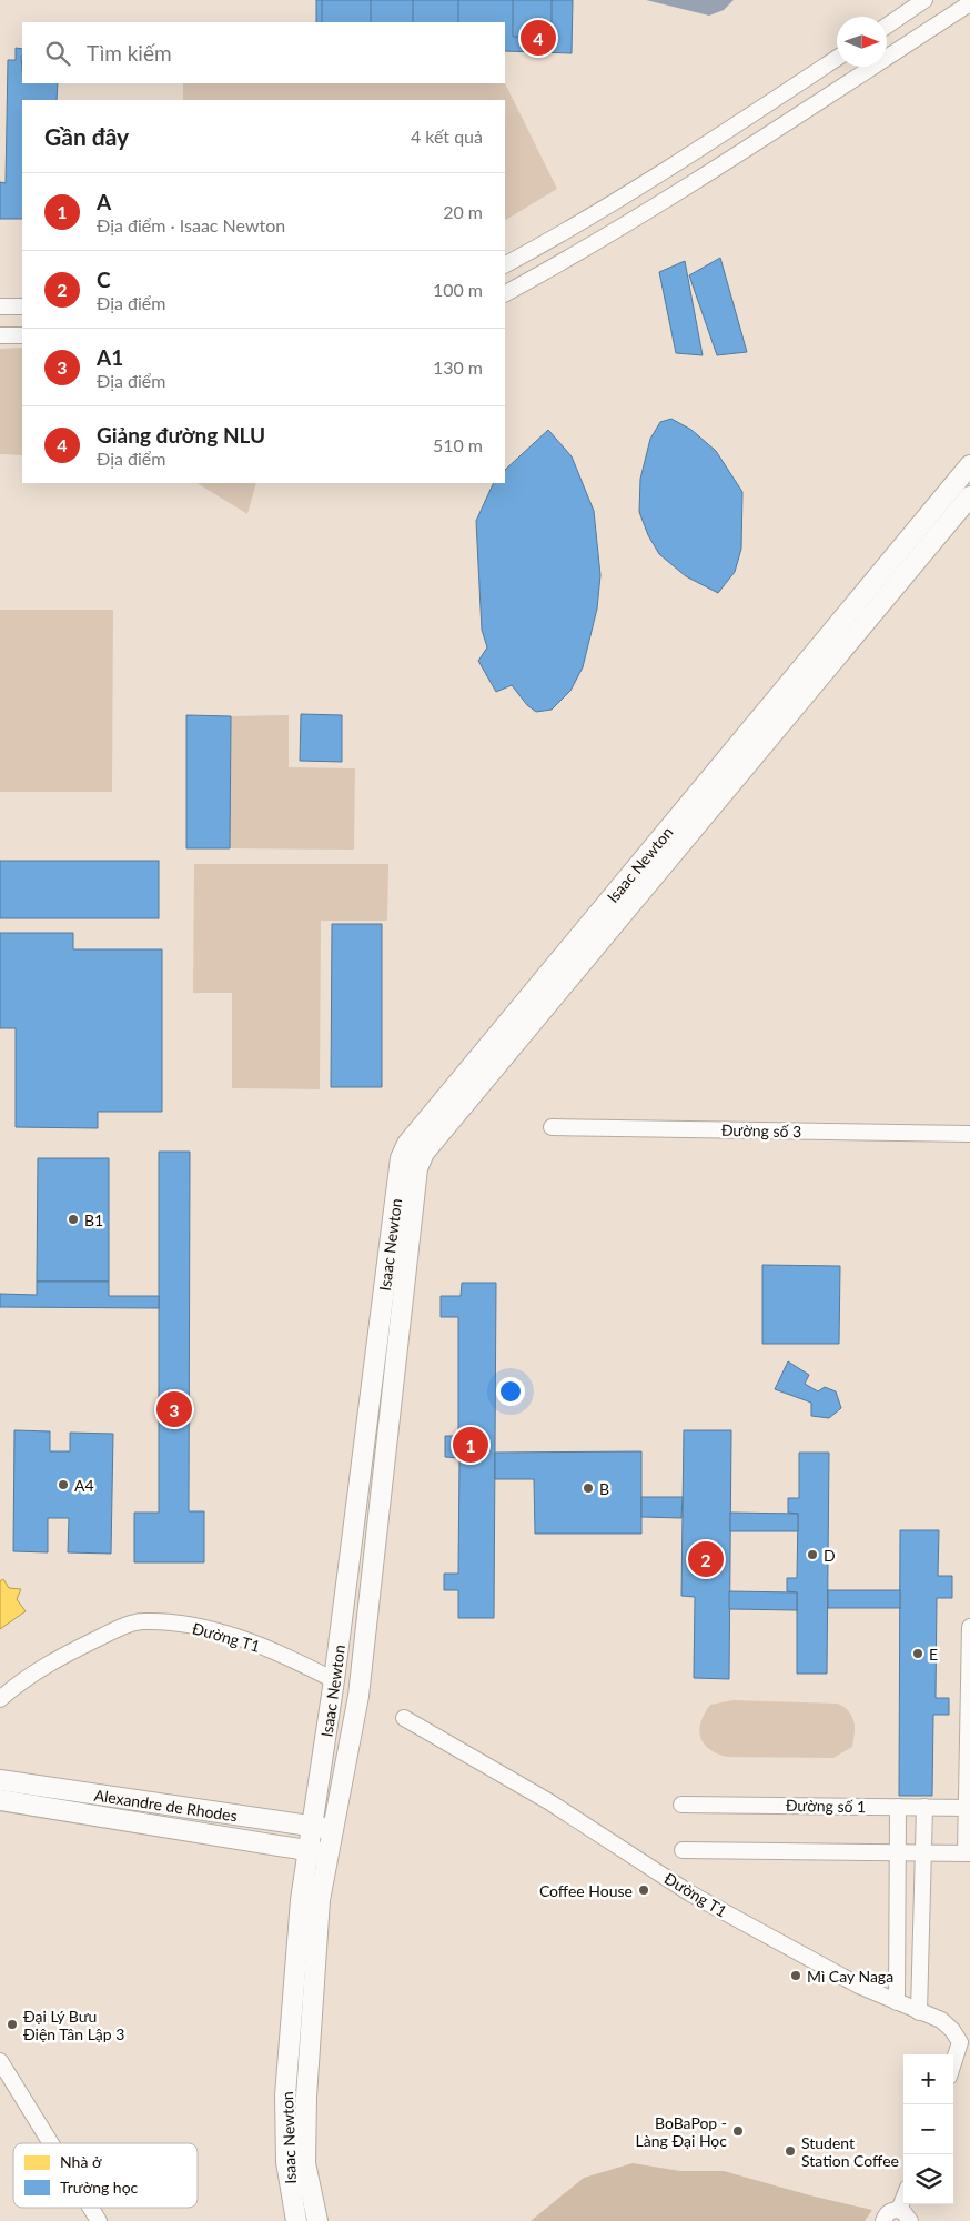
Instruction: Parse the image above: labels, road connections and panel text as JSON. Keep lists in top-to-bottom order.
{
  "streets": {
    "street": [
      "Isaac Newton",
      "Đường số 3",
      "Đường T1",
      "Alexandre de Rhodes",
      "Đường số 1"
    ]
  },
  "crossings": [
    ["Isaac Newton", "Đường T1"],
    ["Isaac Newton", "Alexandre de Rhodes"]
  ],
  "places": [
    "B1",
    "A4",
    "B",
    "D",
    "E",
    "Coffee House",
    "Mì Cay Naga",
    "Đại Lý Bưu Điện Tân Lập 3",
    "BoBaPop - Làng Đại Học",
    "Student Station Coffee"
  ],
  "legend": ["Nhà ở", "Trường học"],
  "north": "right",
  "page": {
    "pins": [
      "4",
      "3",
      "1",
      "2"
    ],
    "search": "Tìm kiếm",
    "heading": ["Gần đây", "4 kết quả"],
    "list": [
      {
        "mark": "1",
        "name": "A",
        "note": "Địa điểm · Isaac Newton",
        "value": "20 m"
      },
      {
        "mark": "2",
        "name": "C",
        "note": "Địa điểm",
        "value": "100 m"
      },
      {
        "mark": "3",
        "name": "A1",
        "note": "Địa điểm",
        "value": "130 m"
      },
      {
        "mark": "4",
        "name": "Giảng đường NLU",
        "note": "Địa điểm",
        "value": "510 m"
      }
    ],
    "map_buttons": ["+", "−"]
  }
}
